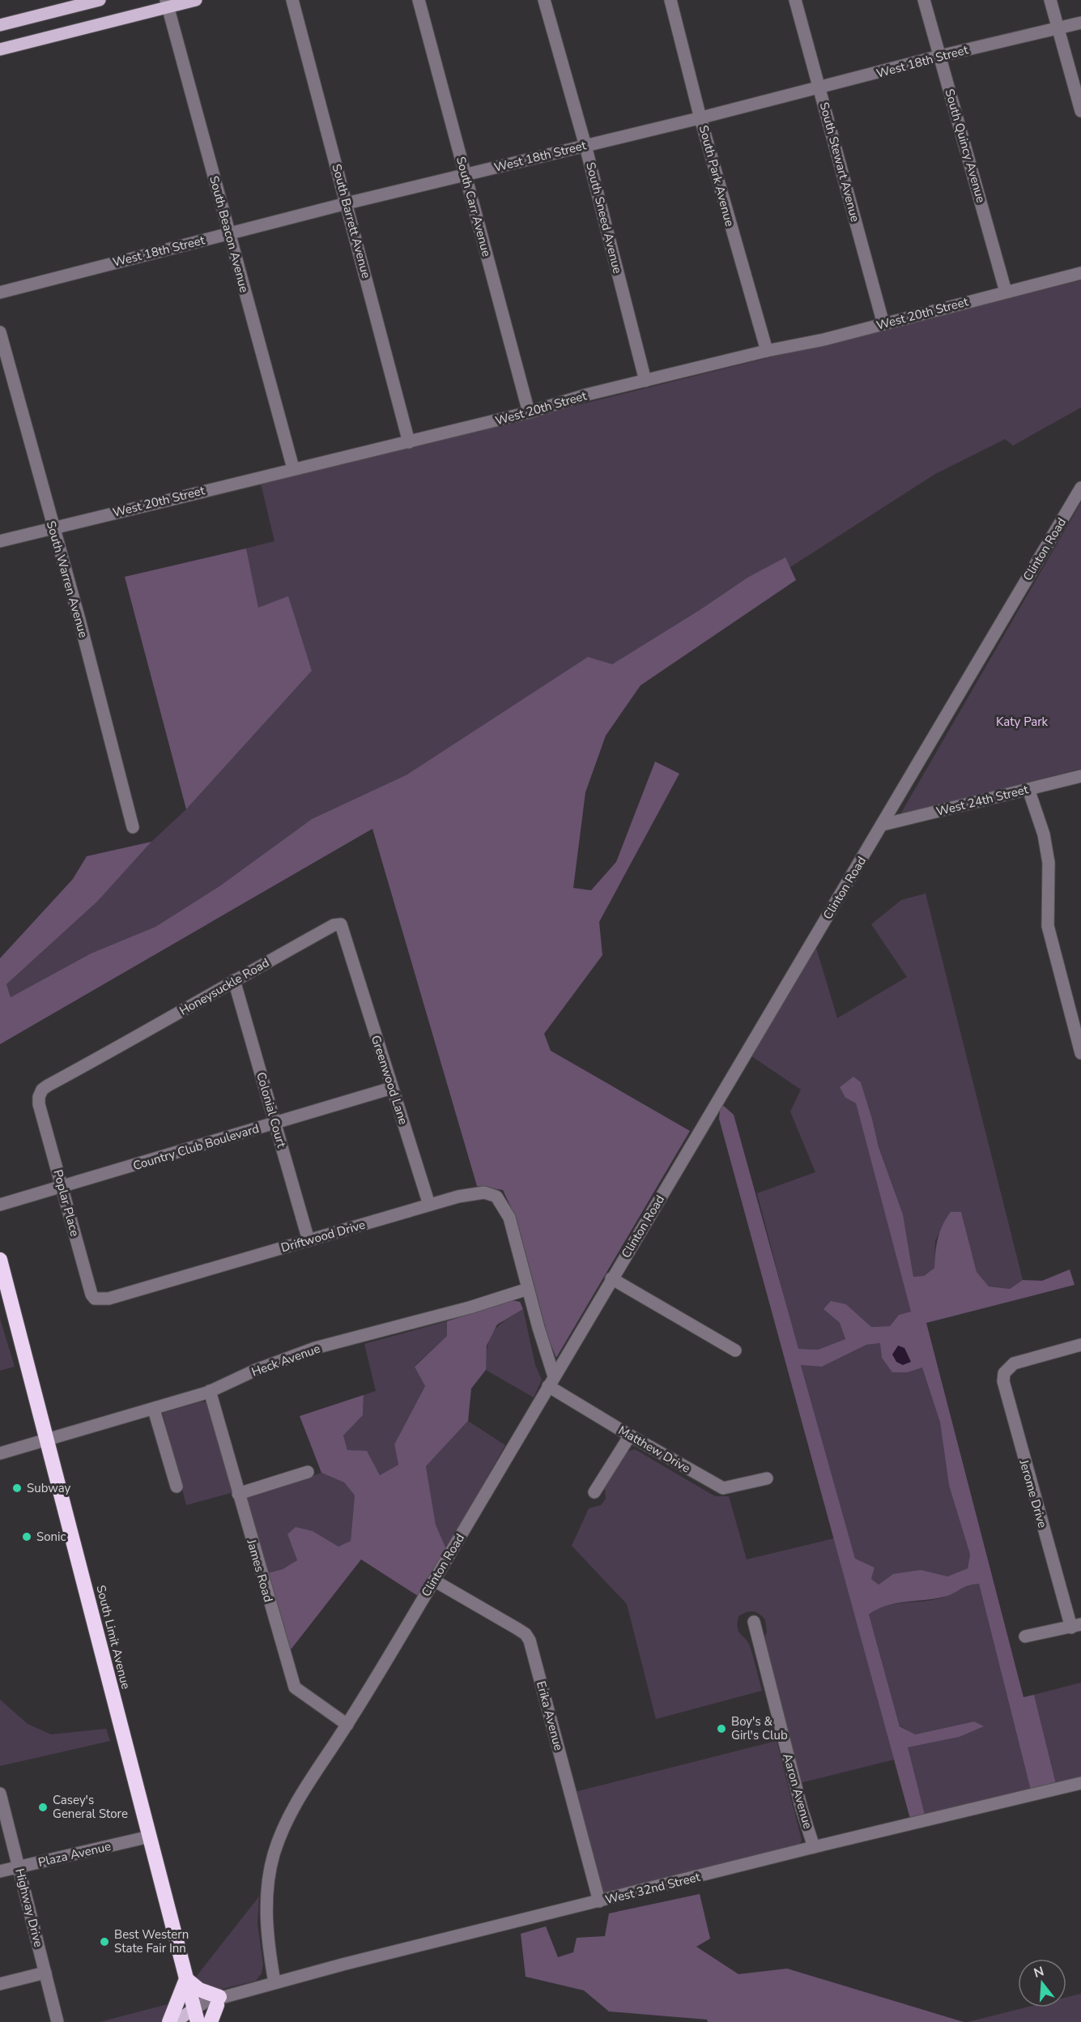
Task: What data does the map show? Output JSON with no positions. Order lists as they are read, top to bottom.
{
  "streets": {
    "highway": ["South Limit Avenue"],
    "street": [
      "West 18th Street",
      "South Quincy Avenue",
      "South Stewart Avenue",
      "South Park Avenue",
      "South Carr Avenue",
      "South Sneed Avenue",
      "South Barrett Avenue",
      "South Beacon Avenue",
      "West 20th Street",
      "Clinton Road",
      "South Warren Avenue",
      "West 24th Street",
      "Honeysuckle Road",
      "Greenwood Lane",
      "Colonial Court",
      "Country Club Boulevard",
      "Poplar Place",
      "Driftwood Drive",
      "Heck Avenue",
      "Matthew Drive",
      "Jerome Drive",
      "James Road",
      "Erika Avenue",
      "Aaron Avenue",
      "Plaza Avenue",
      "West 32nd Street",
      "Highway Drive"
    ]
  },
  "crossings": [
    ["West 18th Street", "South Quincy Avenue"],
    ["West 18th Street", "South Stewart Avenue"],
    ["West 18th Street", "South Park Avenue"],
    ["West 18th Street", "South Carr Avenue"],
    ["West 18th Street", "South Sneed Avenue"],
    ["West 18th Street", "South Barrett Avenue"],
    ["West 18th Street", "South Beacon Avenue"],
    ["South Quincy Avenue", "West 20th Street"],
    ["South Stewart Avenue", "West 20th Street"],
    ["South Park Avenue", "West 20th Street"],
    ["South Carr Avenue", "West 20th Street"],
    ["South Sneed Avenue", "West 20th Street"],
    ["South Barrett Avenue", "West 20th Street"],
    ["South Beacon Avenue", "West 20th Street"],
    ["West 20th Street", "South Warren Avenue"],
    ["Clinton Road", "West 24th Street"],
    ["Clinton Road", "Matthew Drive"],
    ["Clinton Road", "James Road"],
    ["Clinton Road", "Erika Avenue"],
    ["Clinton Road", "West 32nd Street"],
    ["Honeysuckle Road", "Greenwood Lane"],
    ["Honeysuckle Road", "Colonial Court"],
    ["Honeysuckle Road", "Poplar Place"],
    ["Greenwood Lane", "Country Club Boulevard"],
    ["Greenwood Lane", "Driftwood Drive"],
    ["Colonial Court", "Country Club Boulevard"],
    ["Colonial Court", "Driftwood Drive"],
    ["Country Club Boulevard", "Poplar Place"],
    ["Poplar Place", "Driftwood Drive"],
    ["Driftwood Drive", "Heck Avenue"],
    ["Heck Avenue", "James Road"],
    ["Heck Avenue", "South Limit Avenue"],
    ["South Limit Avenue", "Plaza Avenue"],
    ["South Limit Avenue", "West 32nd Street"],
    ["Erika Avenue", "West 32nd Street"],
    ["Aaron Avenue", "West 32nd Street"],
    ["Plaza Avenue", "Highway Drive"]
  ],
  "parks": ["Katy Park"],
  "places": [
    "Subway",
    "Sonic",
    "Boy's & Girl's Club",
    "Casey's General Store",
    "Best Western State Fair Inn"
  ],
  "north": "top"
}
